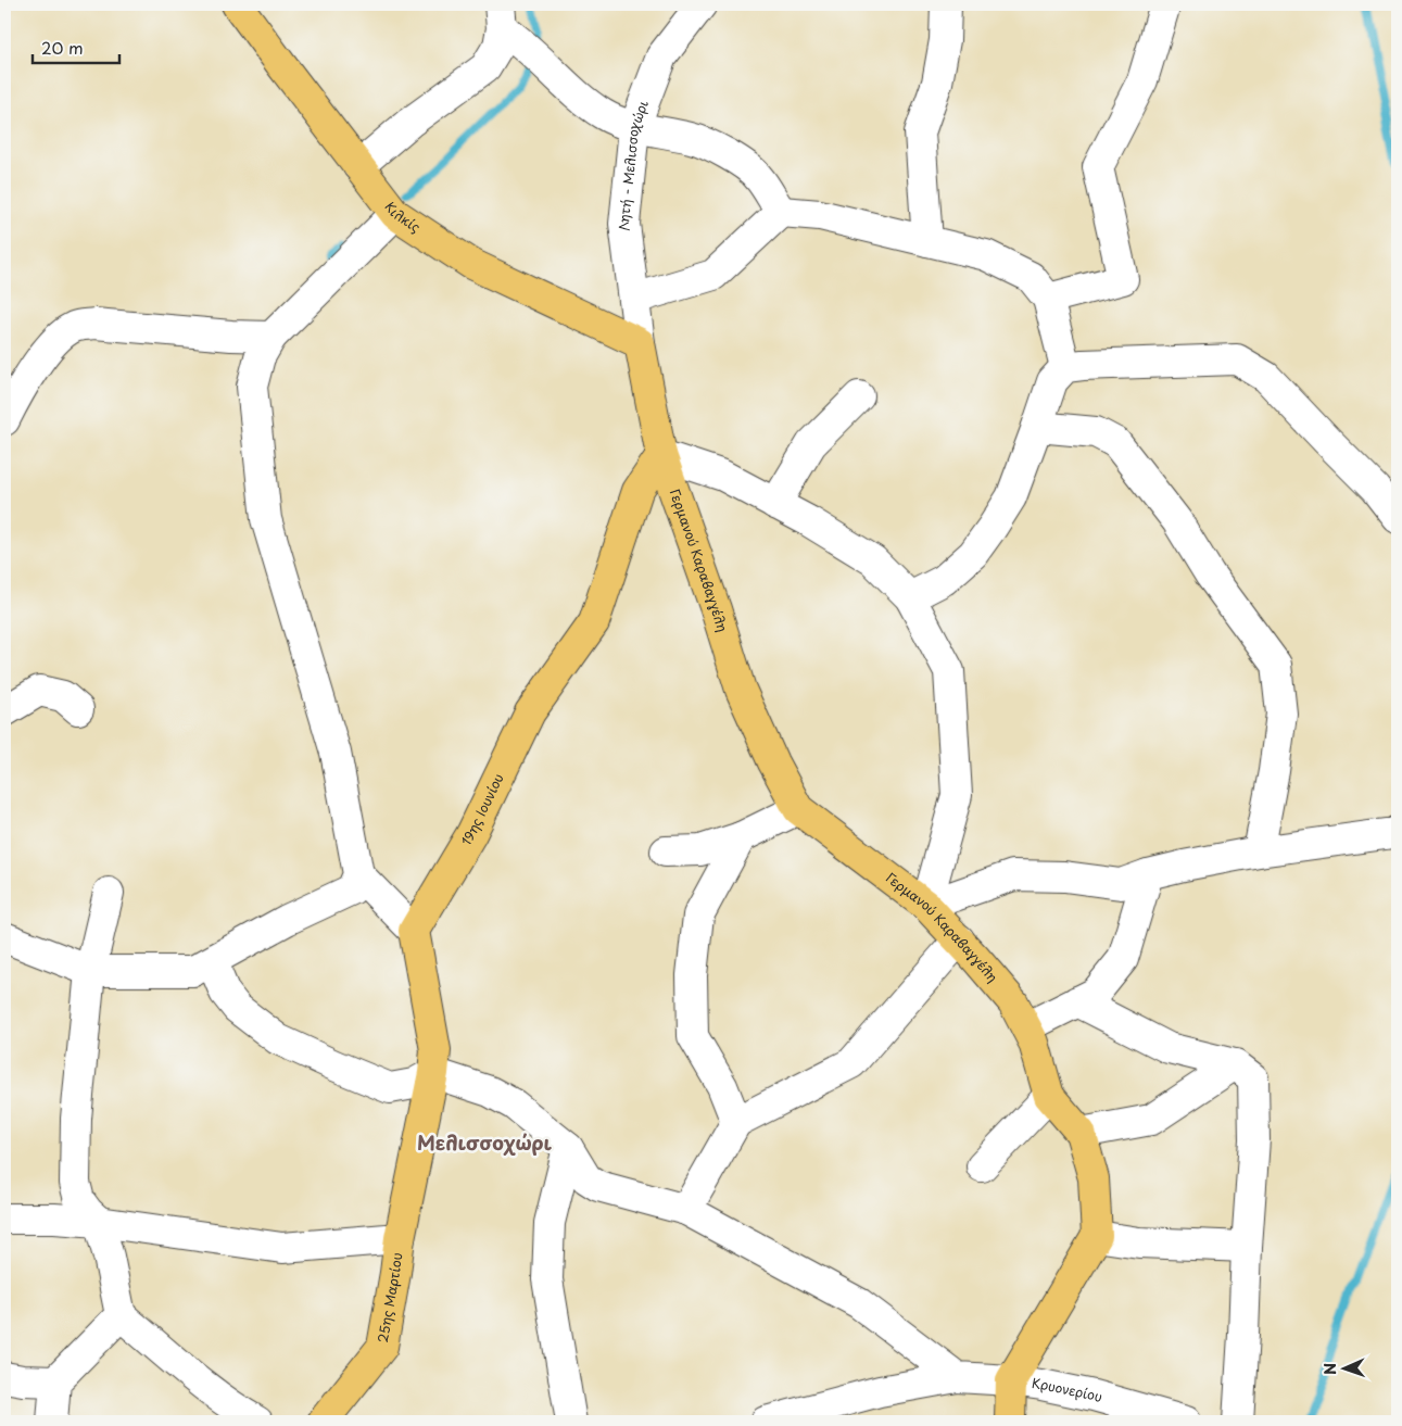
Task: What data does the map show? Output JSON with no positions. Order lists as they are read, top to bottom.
{
  "streets": {
    "main road": [
      "Κιλκίς",
      "Γερμανού Καραβαγγέλη",
      "19ης Ιουνίου",
      "25ης Μαρτίου"
    ],
    "street": ["Λητή - Μελισσοχώρι", "Κρυονερίου"]
  },
  "crossings": [
    ["Λητή - Μελισσοχώρι", "Κιλκίς"],
    ["Λητή - Μελισσοχώρι", "Γερμανού Καραβαγγέλη"],
    ["Κιλκίς", "Γερμανού Καραβαγγέλη"],
    ["Γερμανού Καραβαγγέλη", "19ης Ιουνίου"]
  ],
  "districts": ["Μελισσοχώρι"],
  "scale_bar": "20 m",
  "north": "left"
}
